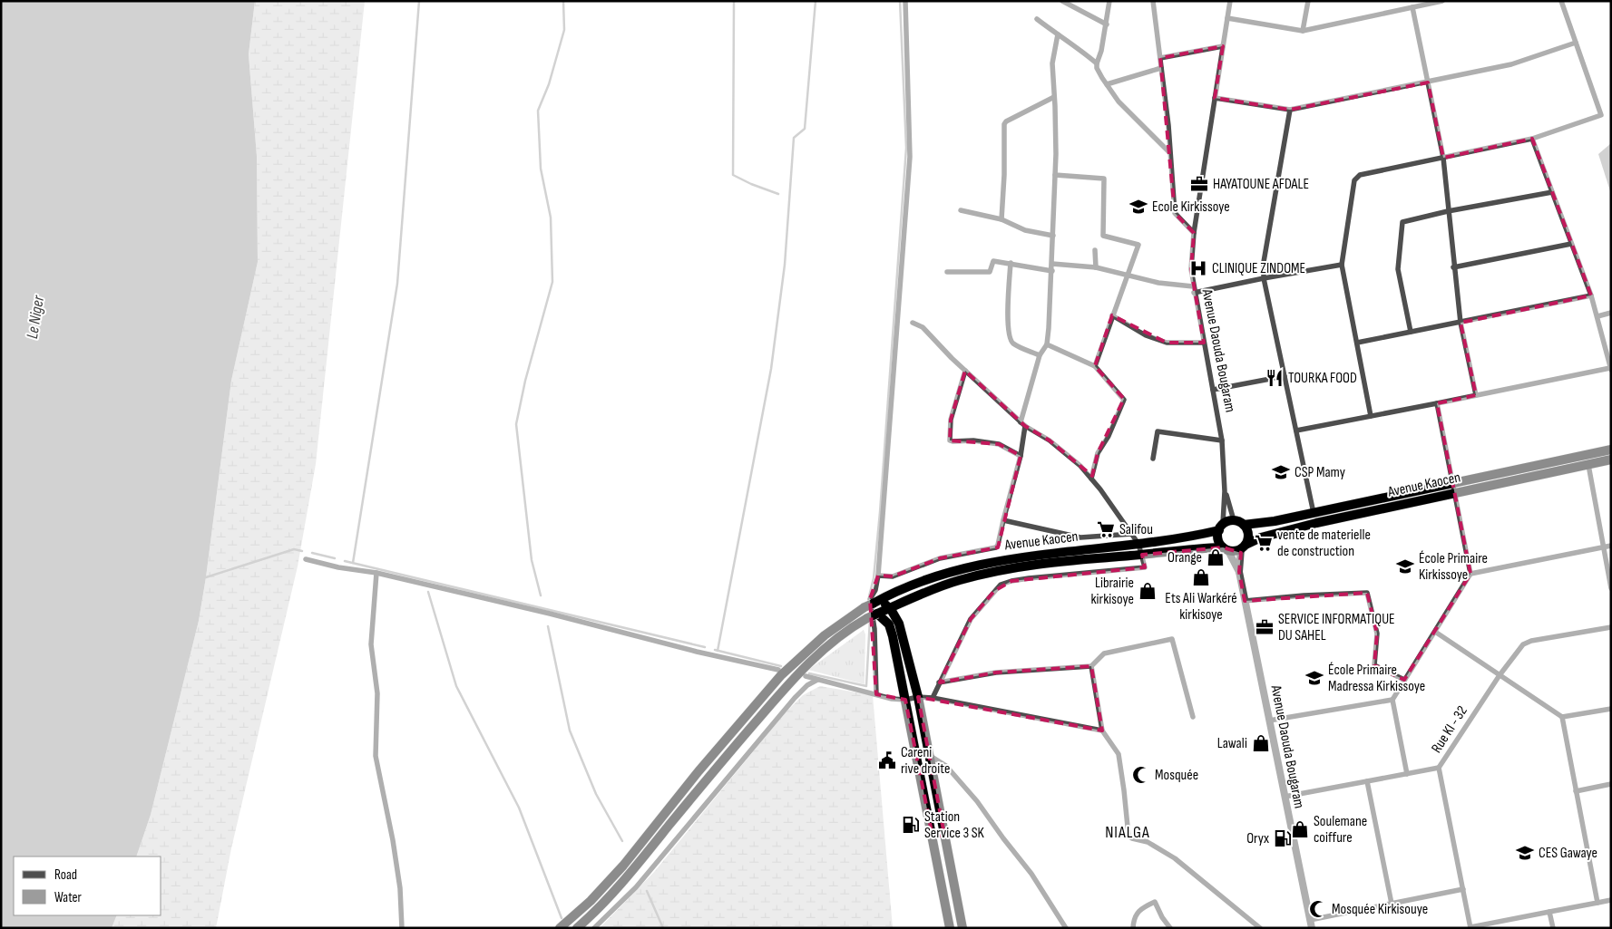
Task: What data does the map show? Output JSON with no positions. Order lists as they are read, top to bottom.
{
  "streets": {
    "highway": ["Avenue Kaocen"],
    "street": ["Avenue Daouda Bougaram", "Rue KI - 32"]
  },
  "crossings": [
    ["Avenue Daouda Bougaram", "Avenue Kaocen"]
  ],
  "districts": ["NIALGA"],
  "water": ["Le Niger"],
  "places": {
    "office": ["HAYATOUNE AFDALE", "SERVICE INFORMATIQUE DU SAHEL"],
    "school or university": [
      "Ecole Kirkissoye",
      "CSP Mamy",
      "École Primaire Kirkissoye",
      "École Primaire Madressa Kirkissoye",
      "CES Gawaye"
    ],
    "hospital": ["CLINIQUE ZINDOME"],
    "restaurant": ["TOURKA FOOD"],
    "supermarket": ["Salifou", "vente de materielle de construction"],
    "shop": [
      "Orange",
      "Ets Ali Warkéré kirkisoye",
      "Librairie kirkisoye",
      "Lawali",
      "Soulemane coiffure"
    ],
    "public building": ["Careni rive droite"],
    "mosque": ["Mosquée", "Mosquée Kirkisouye"],
    "fuel station": ["Station Service 3 SK", "Oryx"]
  },
  "legend": ["Road", "Water"]
}
